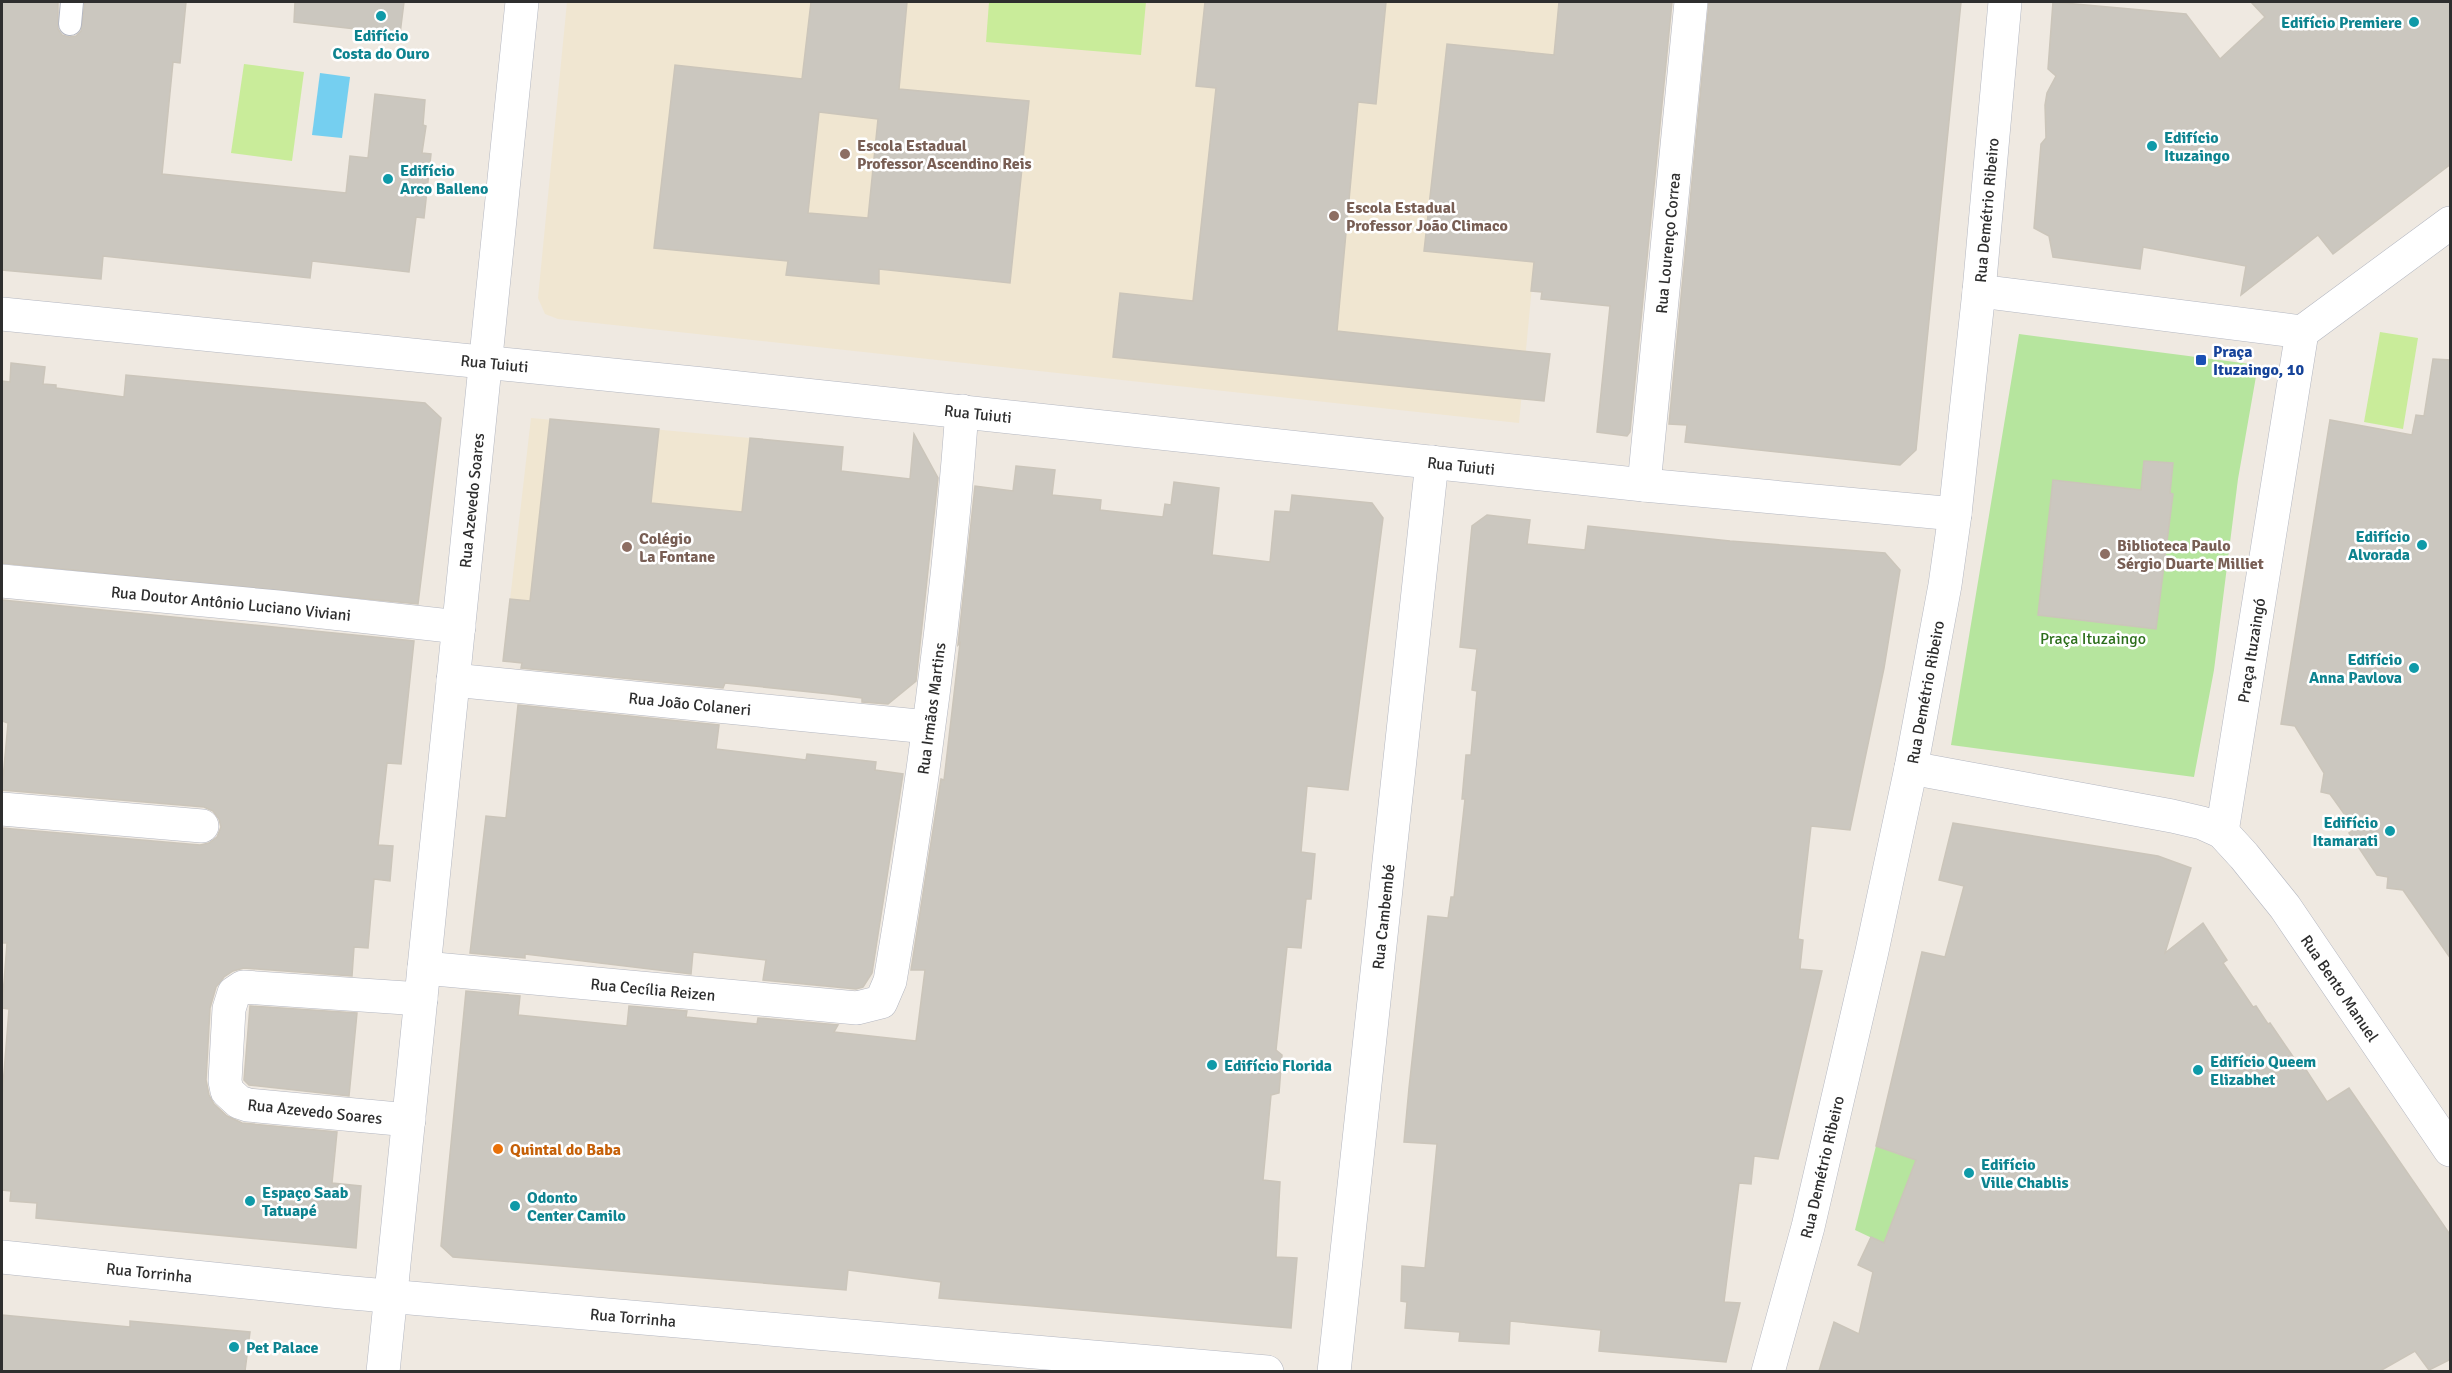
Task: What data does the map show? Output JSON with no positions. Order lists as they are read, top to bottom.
{
  "streets": {
    "street": [
      "Rua Demétrio Ribeiro",
      "Rua Lourenço Correa",
      "Rua Tuiuti",
      "Rua Azevedo Soares",
      "Rua Doutor Antônio Luciano Viviani",
      "Praça Ituzaingó",
      "Rua João Colaneri",
      "Rua Irmãos Martins",
      "Rua Cambembé",
      "Rua Bento Manuel",
      "Rua Cecília Reizen",
      "Rua Torrinha"
    ]
  },
  "crossings": [
    ["Rua Demétrio Ribeiro", "Rua Tuiuti"],
    ["Rua Lourenço Correa", "Rua Tuiuti"],
    ["Rua Tuiuti", "Rua Azevedo Soares"],
    ["Rua Tuiuti", "Rua Irmãos Martins"],
    ["Rua Tuiuti", "Rua Cambembé"],
    ["Rua Azevedo Soares", "Rua Doutor Antônio Luciano Viviani"],
    ["Rua Azevedo Soares", "Rua João Colaneri"],
    ["Rua Azevedo Soares", "Rua Cecília Reizen"],
    ["Rua Azevedo Soares", "Rua Torrinha"],
    ["Praça Ituzaingó", "Rua Bento Manuel"],
    ["Rua João Colaneri", "Rua Irmãos Martins"],
    ["Rua Irmãos Martins", "Rua Cecília Reizen"]
  ],
  "parks": ["Praça Ituzaingo"],
  "places": {
    "other": [
      "Edifício Costa do Ouro",
      "Edifício Premiere",
      "Edifício Ituzaingo",
      "Escola Estadual Professor Ascendino Reis",
      "Edifício Arco Balleno",
      "Escola Estadual Professor João Climaco",
      "Edifício Alvorada",
      "Colégio La Fontane",
      "Biblioteca Paulo Sérgio Duarte Milliet",
      "Edifício Anna Pavlova",
      "Edifício Itamarati",
      "Edifício Florida",
      "Edifício Queem Elizabhet",
      "Quintal do Baba",
      "Edifício Ville Chablis",
      "Espaço Saab Tatuapé",
      "Odonto Center Camilo",
      "Pet Palace"
    ],
    "transit": ["Praça Ituzaingo, 10"]
  }
}
